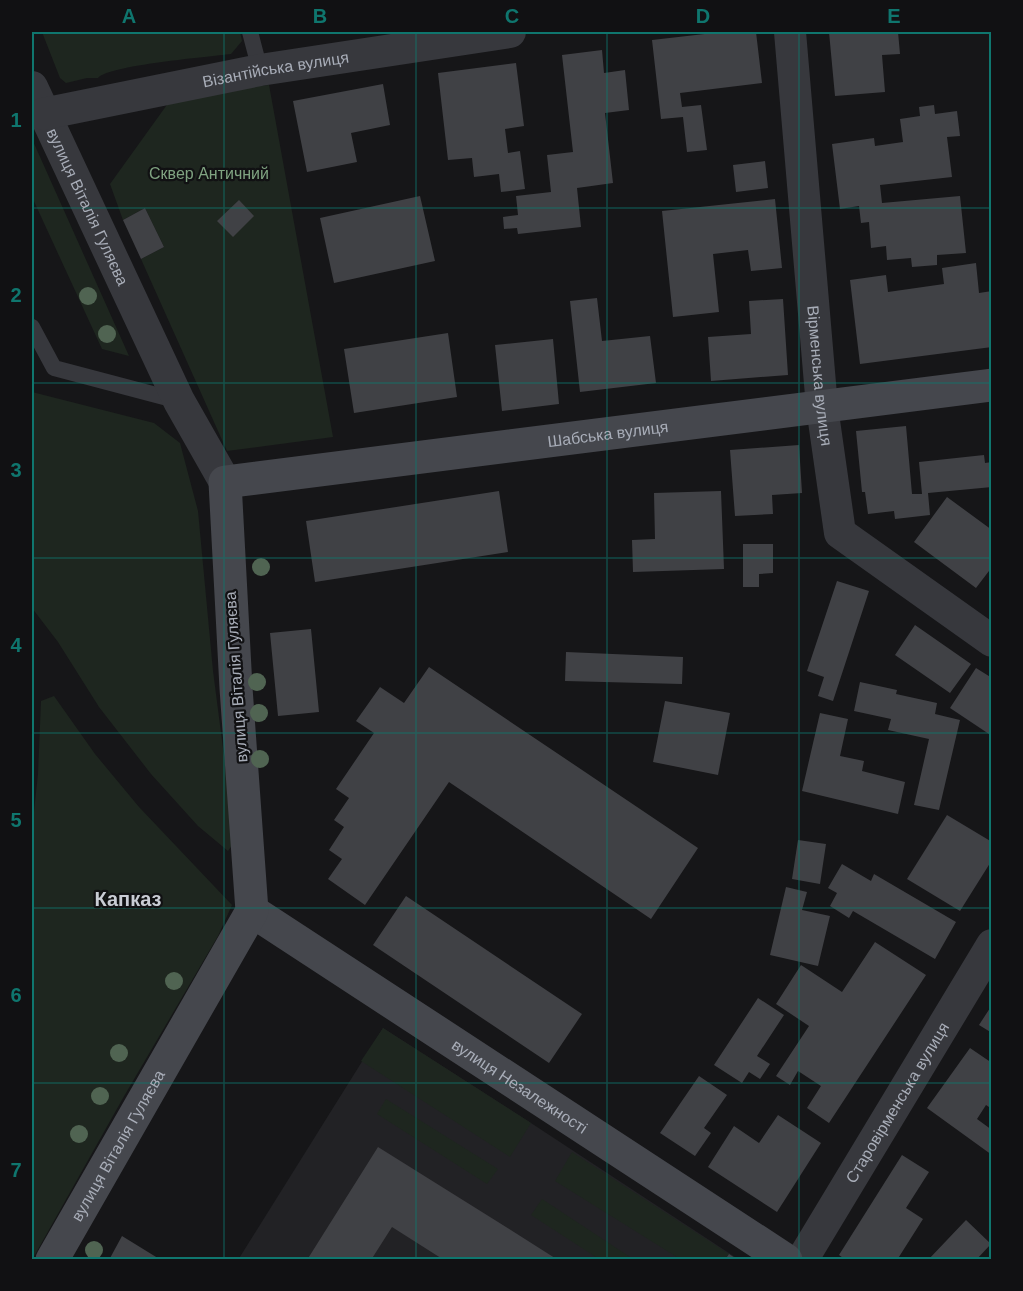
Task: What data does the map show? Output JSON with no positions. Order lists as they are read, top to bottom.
{
  "streets": {
    "main road": ["вулиця Віталія Гуляєва", "Шабська вулиця", "вулиця Незалежності"],
    "street": ["Візантійська вулиця", "Вірменська вулиця", "Старовірменська вулиця"]
  },
  "crossings": [
    ["Візантійська вулиця", "вулиця Віталія Гуляєва"],
    ["вулиця Віталія Гуляєва", "Шабська вулиця"],
    ["вулиця Віталія Гуляєва", "вулиця Незалежності"],
    ["Вірменська вулиця", "Шабська вулиця"]
  ],
  "districts": ["Капказ"],
  "parks": ["Сквер Античний"],
  "grid": {
    "columns": [
      "A",
      "B",
      "C",
      "D",
      "E"
    ],
    "rows": [
      "1",
      "2",
      "3",
      "4",
      "5",
      "6",
      "7"
    ]
  }
}
